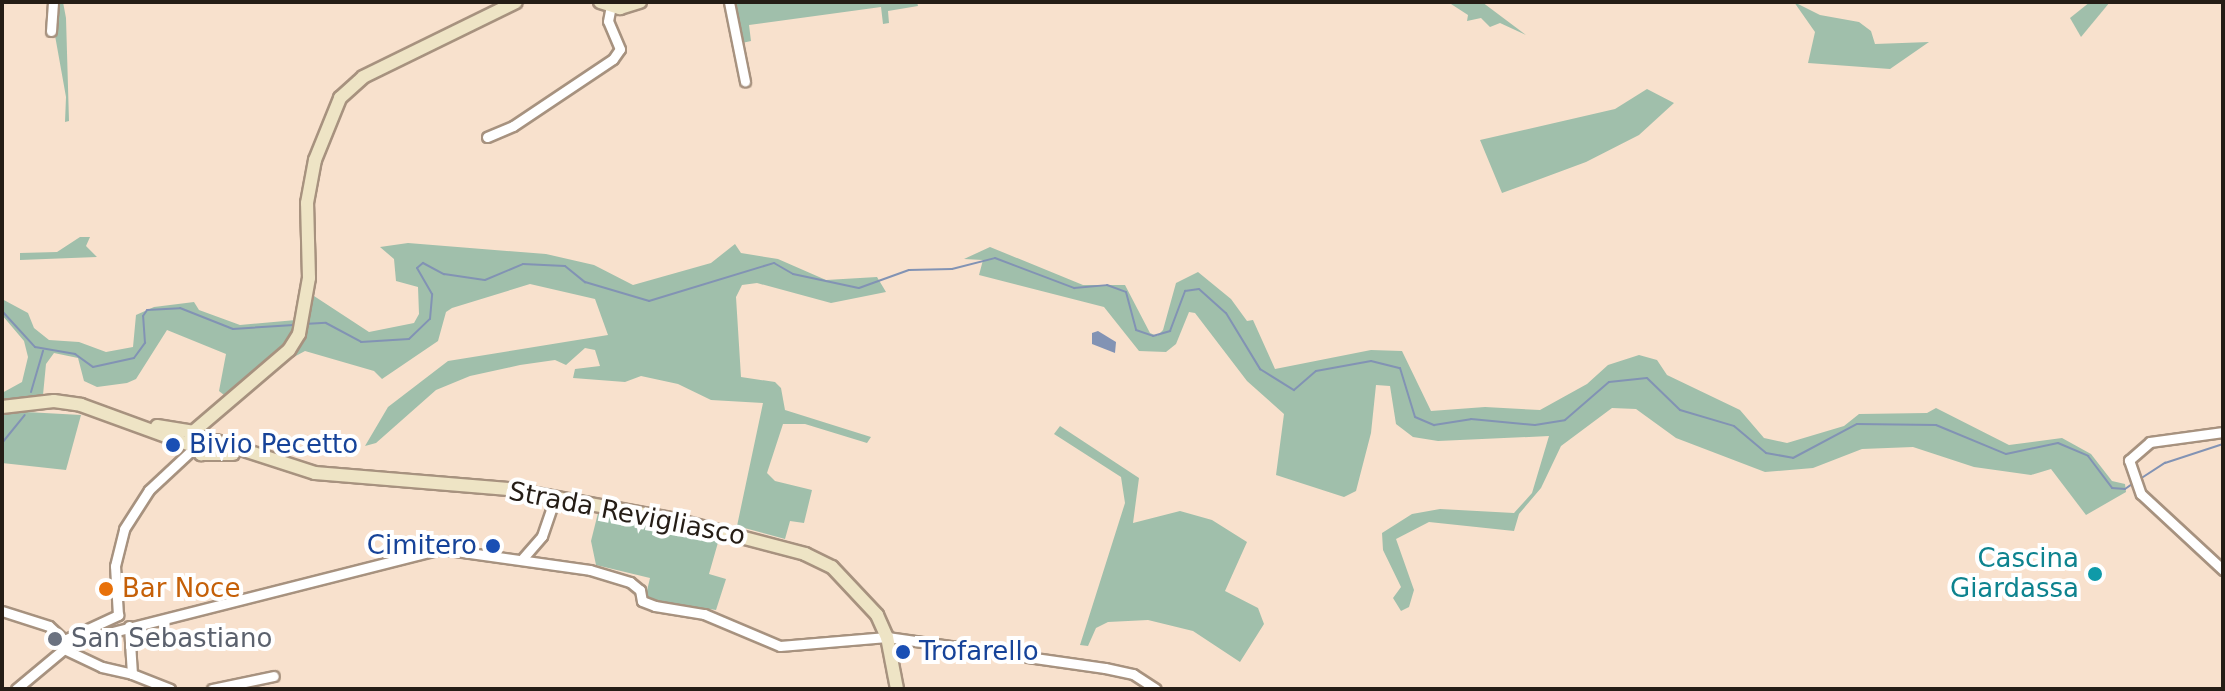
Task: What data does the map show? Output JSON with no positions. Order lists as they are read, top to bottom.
{
  "streets": {
    "street": ["Strada Revigliasco"]
  },
  "places": [
    "Bivio Pecetto",
    "Cimitero",
    "Cascina Giardassa",
    "Bar Noce",
    "San Sebastiano",
    "Trofarello"
  ]
}
